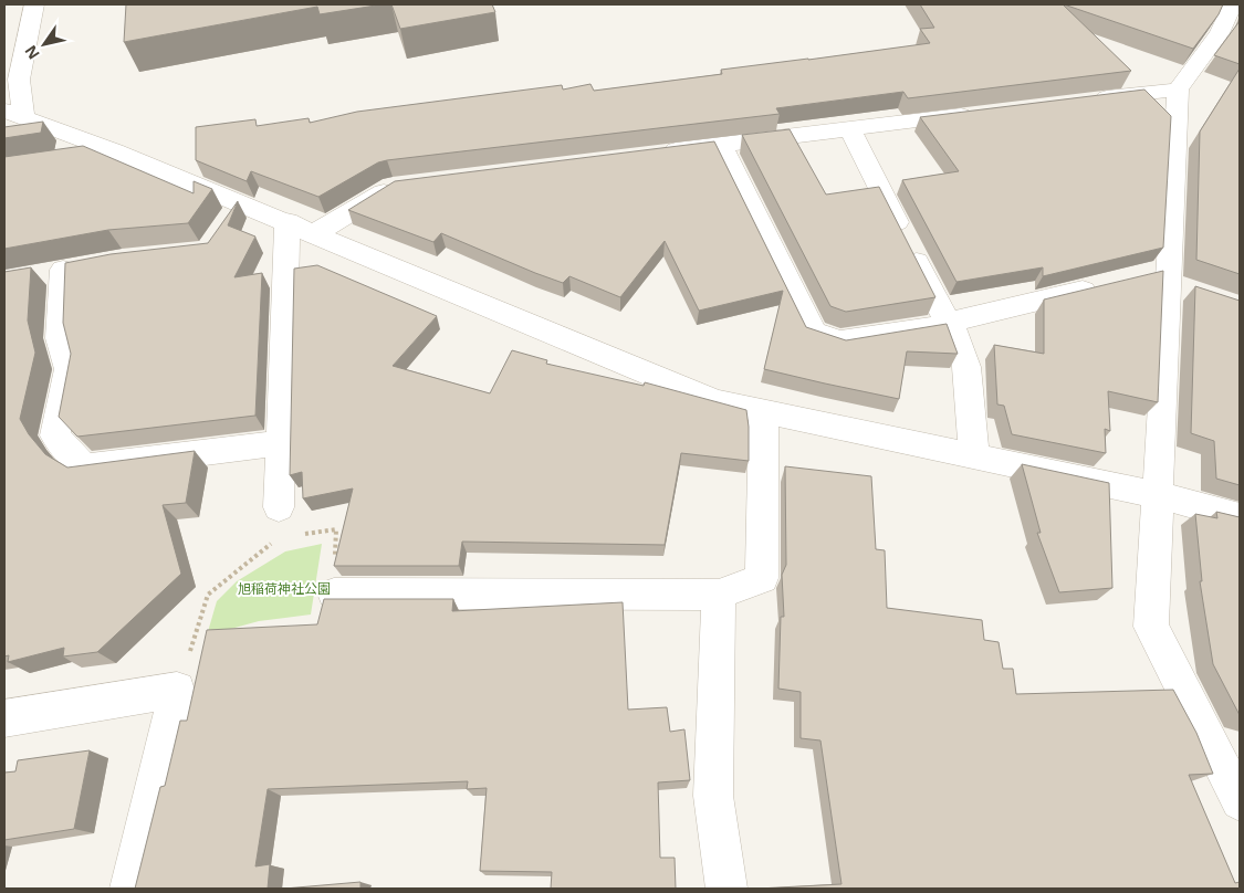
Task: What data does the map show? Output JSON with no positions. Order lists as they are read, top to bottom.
{
  "parks": ["旭稲荷神社公園"],
  "north": "bottom left"
}
